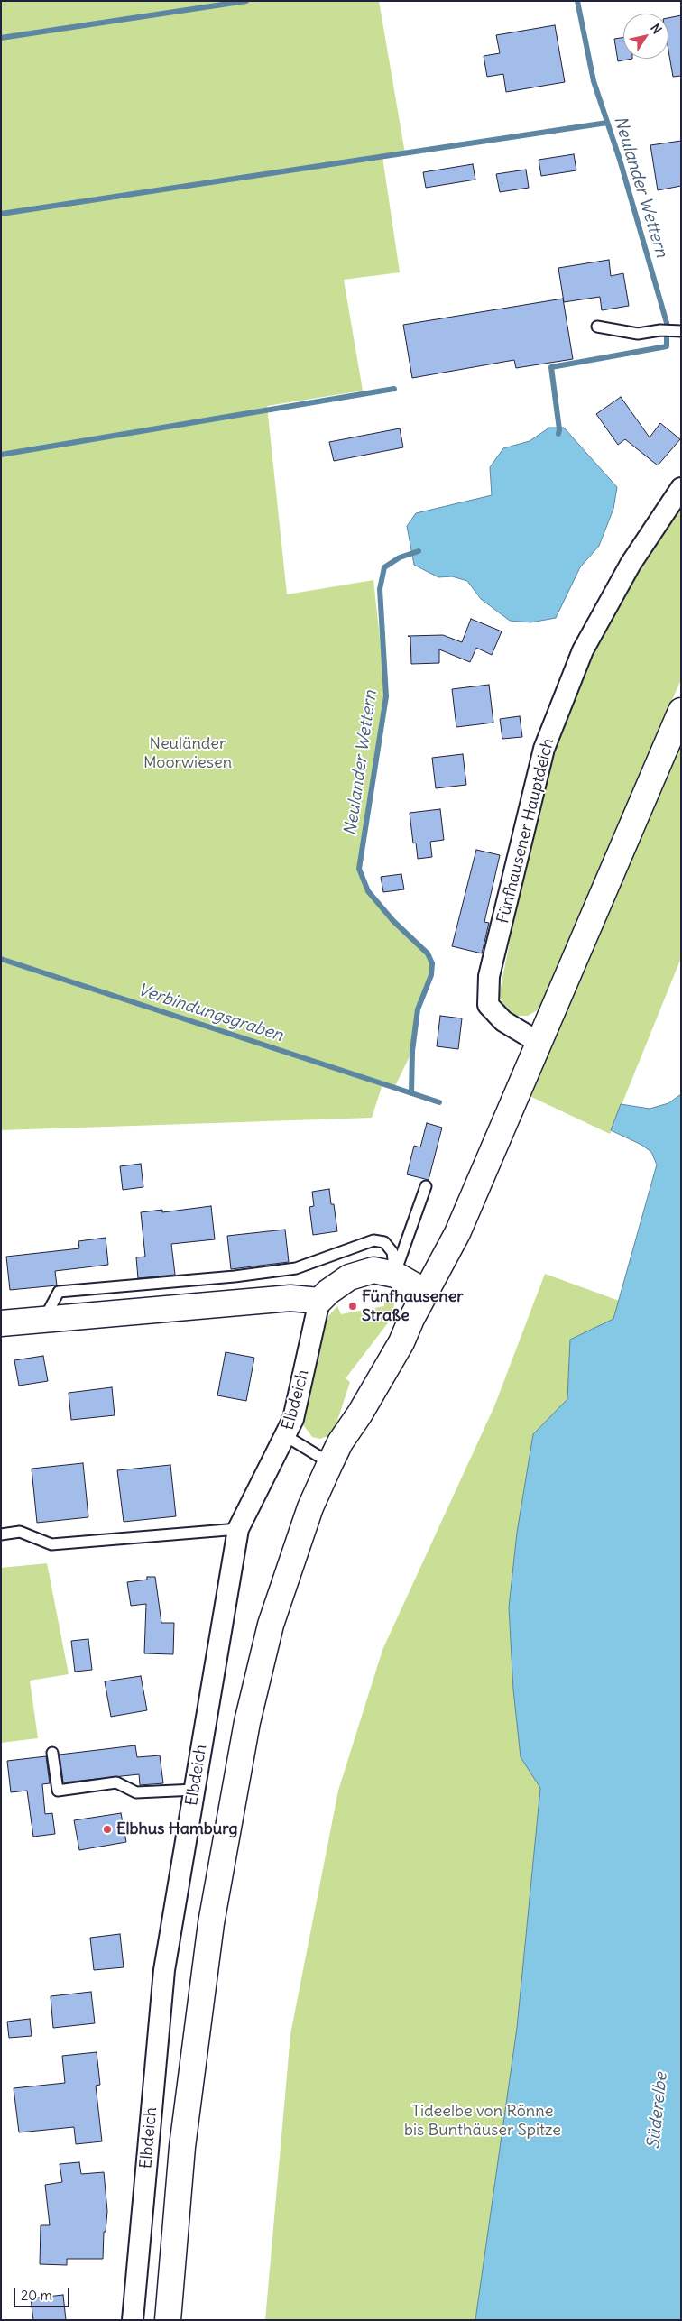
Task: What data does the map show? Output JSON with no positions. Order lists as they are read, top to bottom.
{
  "streets": {
    "street": ["Fünfhausener Hauptdeich", "Elbdeich"]
  },
  "water": ["Neulander Wettern", "Verbindungsgraben", "Süderelbe"],
  "parks": ["Neuländer Moorwiesen", "Tideelbe von Rönne bis Bunthäuser Spitze"],
  "places": ["Fünfhausener Straße", "Elbhus Hamburg"],
  "scale_bar": "20 m",
  "north": "top right"
}
